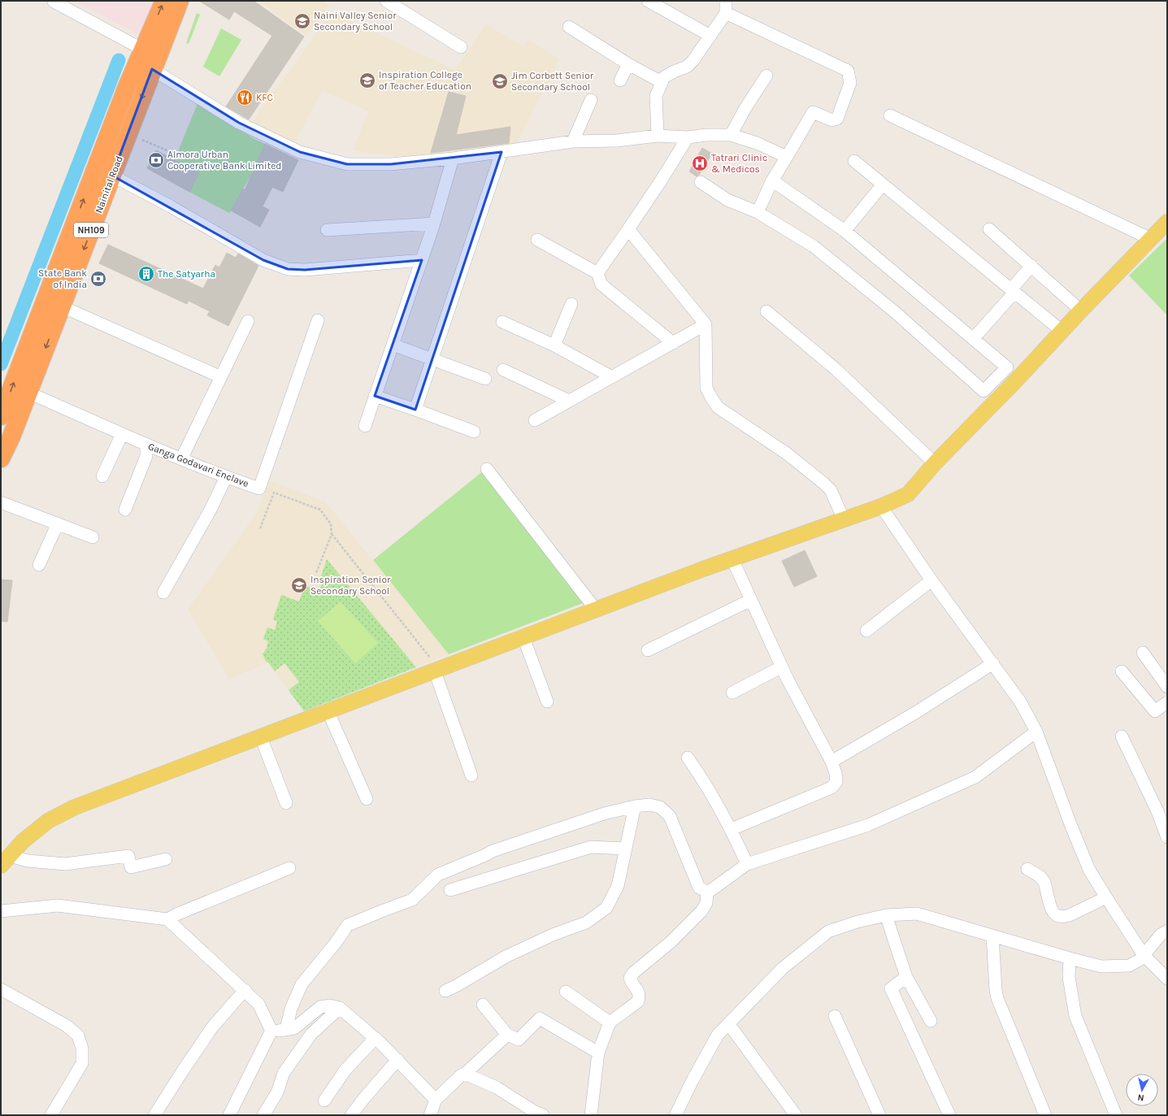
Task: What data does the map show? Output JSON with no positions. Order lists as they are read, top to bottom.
{
  "streets": {
    "highway": ["Nainital Road", "NH109"],
    "street": ["Ganga Godavari Enclave"]
  },
  "crossings": [
    ["Nainital Road", "Ganga Godavari Enclave"]
  ],
  "places": {
    "school or university": [
      "Naini Valley Senior Secondary School",
      "Inspiration College of Teacher Education",
      "Jim Corbett Senior Secondary School",
      "Inspiration Senior Secondary School"
    ],
    "restaurant": ["KFC"],
    "bank": ["Almora Urban Cooperative Bank Limited", "State Bank of India"],
    "hospital": ["Tatrari Clinic & Medicos"],
    "building": ["The Satyarha"]
  },
  "north": "bottom"
}
